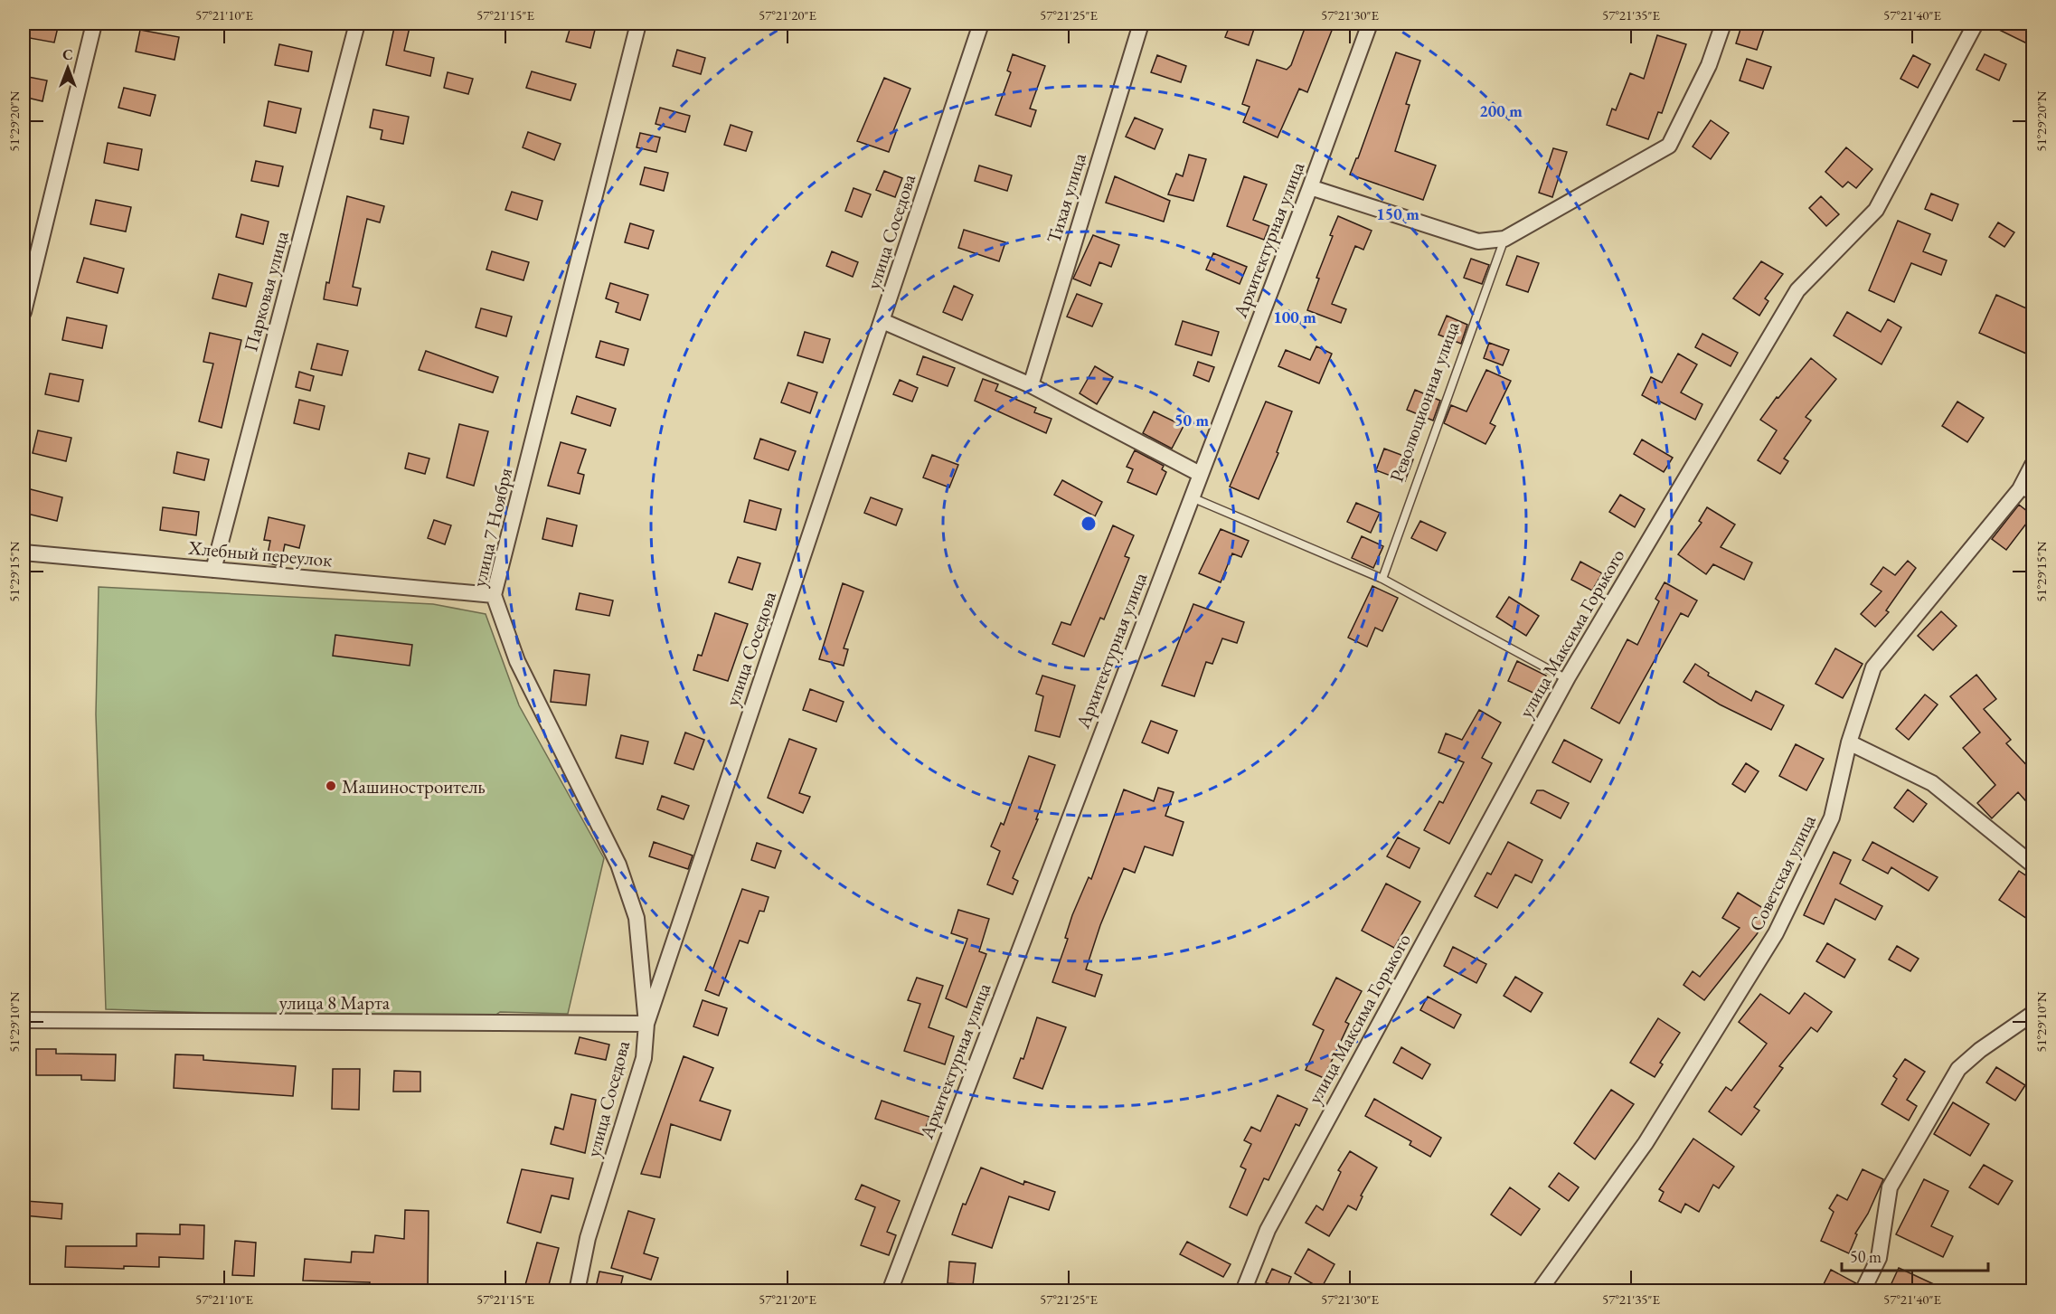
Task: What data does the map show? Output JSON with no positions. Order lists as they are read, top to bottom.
{
  "streets": {
    "street": [
      "Тихая улица",
      "улица Соседова",
      "Архитектурная улица",
      "Парковая улица",
      "улица 7 Ноября",
      "Хлебный переулок",
      "улица Максима Горького",
      "Советская улица",
      "улица 8 Марта"
    ],
    "lane": ["Революционная улица"]
  },
  "crossings": [
    ["улица Соседова", "улица 7 Ноября"],
    ["улица Соседова", "улица 8 Марта"],
    ["Парковая улица", "Хлебный переулок"],
    ["улица 7 Ноября", "Хлебный переулок"],
    ["улица 7 Ноября", "улица 8 Марта"]
  ],
  "places": ["Машиностроитель"],
  "scale_bar": "50 m",
  "north": "top",
  "coordinates": [
    "57°21'10\"E",
    "57°21'15\"E",
    "57°21'20\"E",
    "57°21'25\"E",
    "57°21'30\"E",
    "57°21'35\"E",
    "57°21'40\"E",
    "51°29'20\"N",
    "51°29'15\"N",
    "51°29'10\"N"
  ],
  "rings": [
    "200 m",
    "150 m",
    "100 m",
    "50 m"
  ]
}
